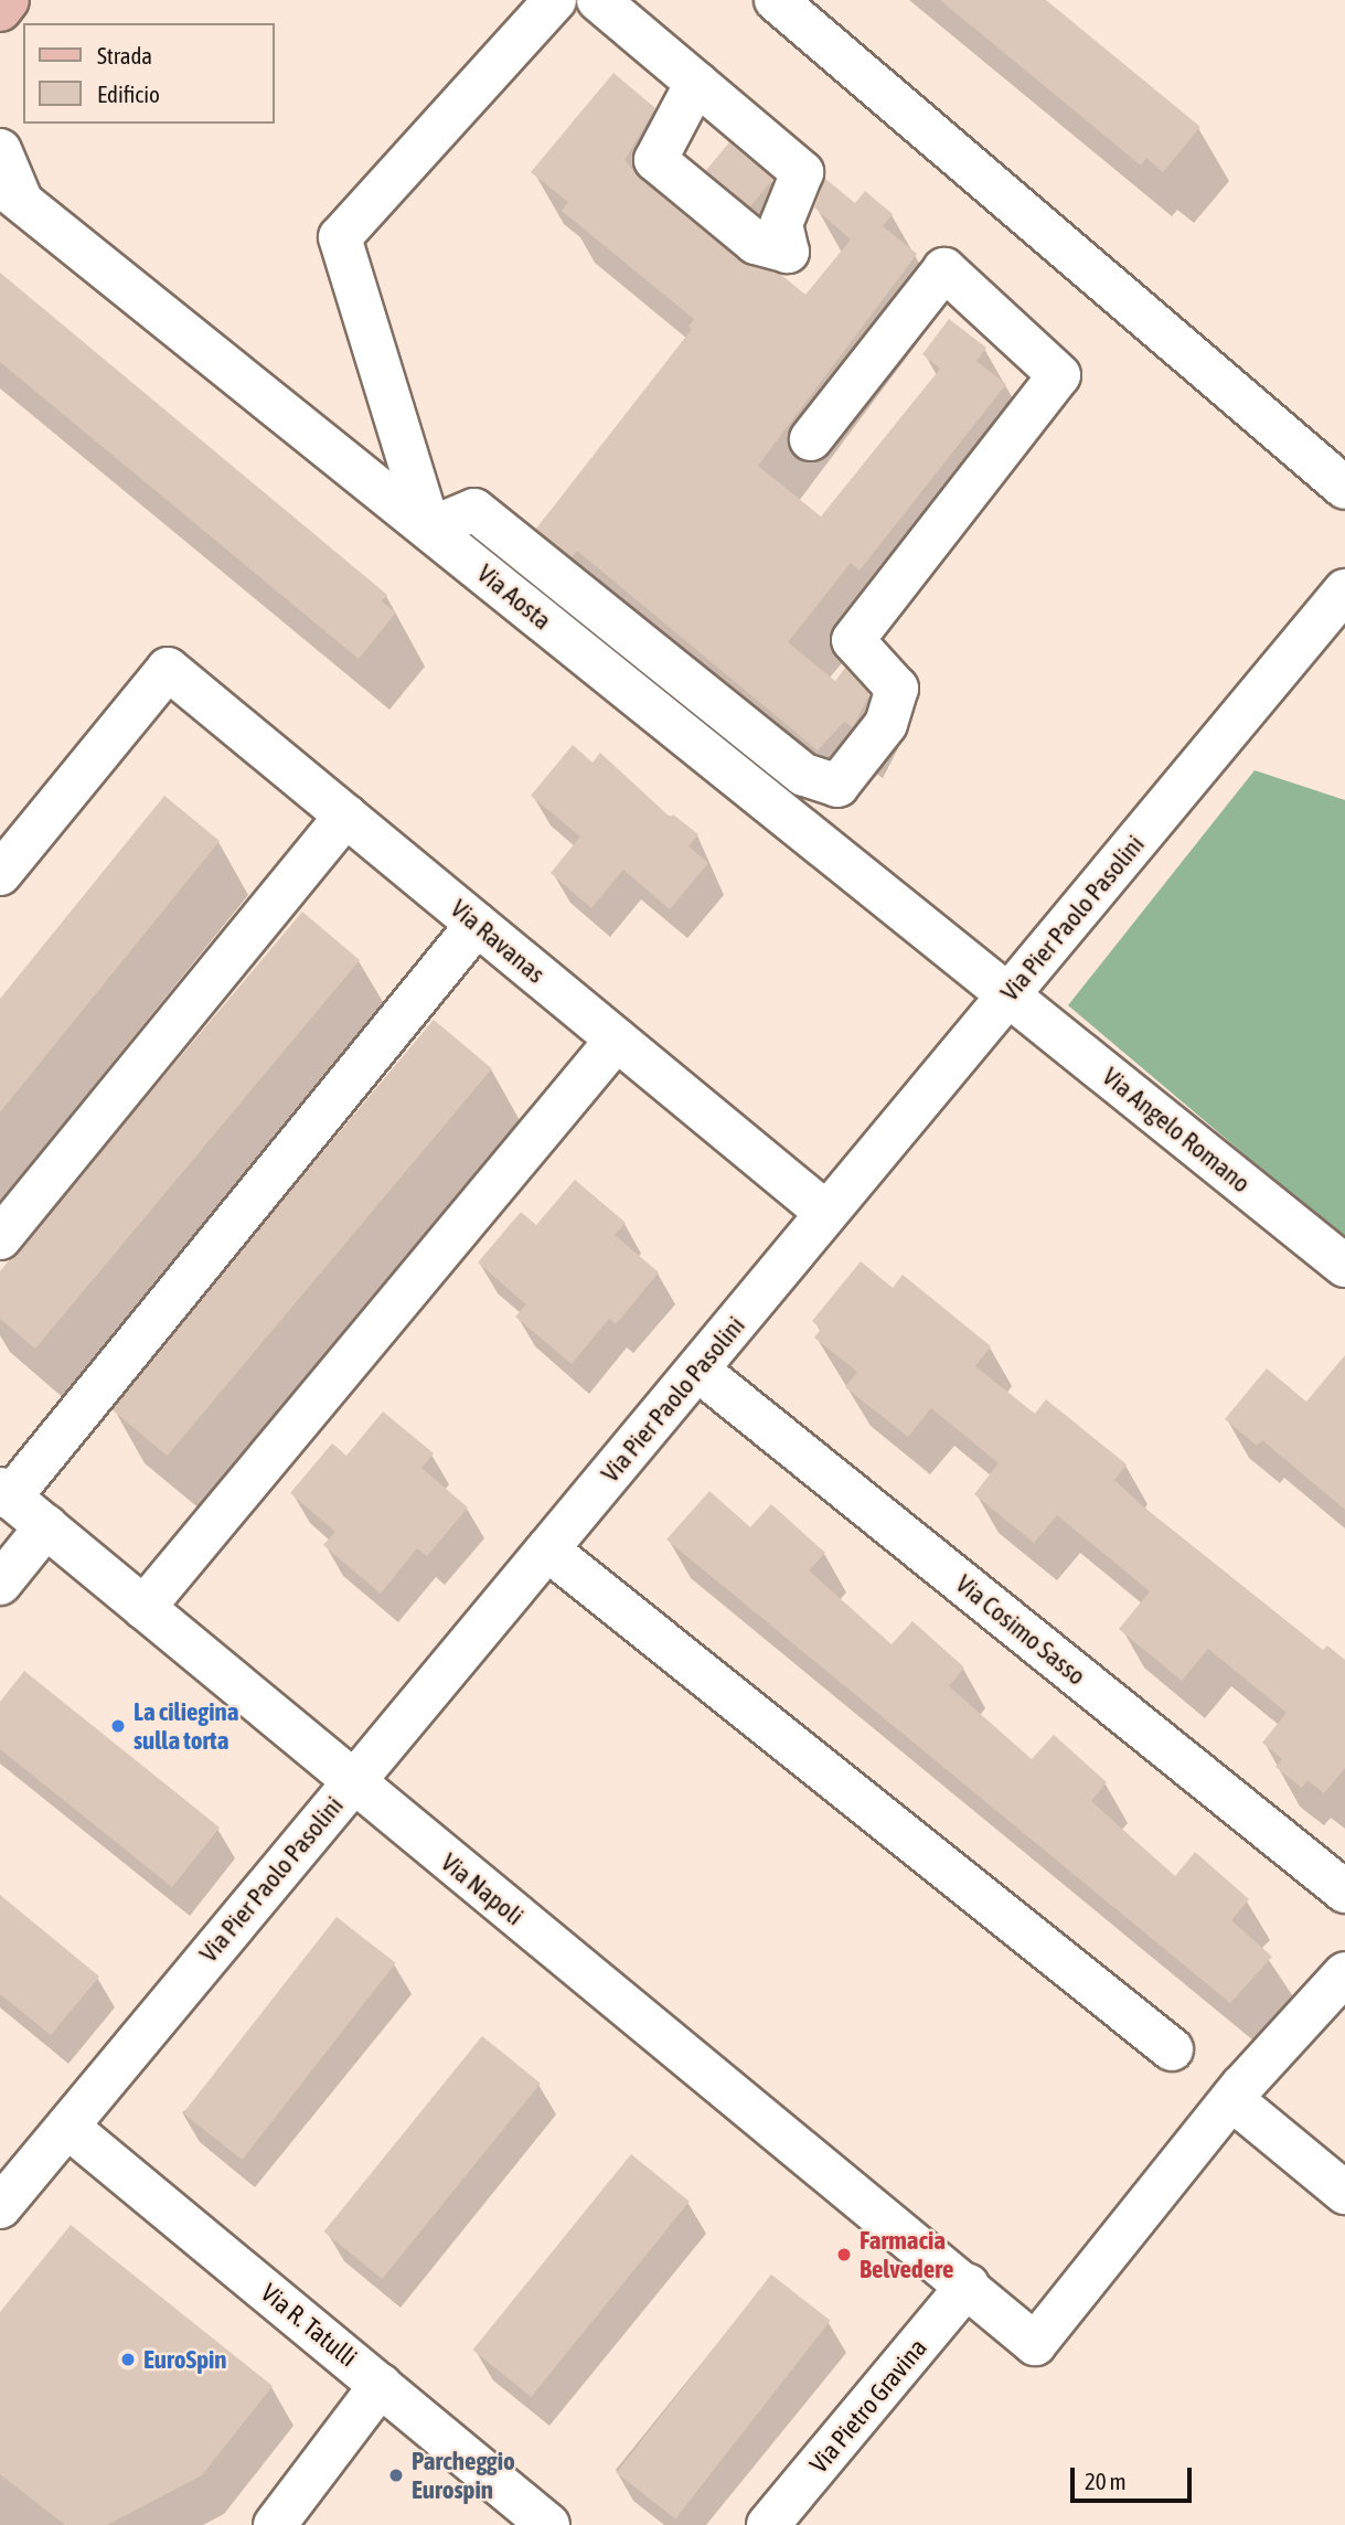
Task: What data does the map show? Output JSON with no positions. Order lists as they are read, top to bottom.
{
  "streets": {
    "street": [
      "Via Aosta",
      "Via Pier Paolo Pasolini",
      "Via Ravanas",
      "Via Angelo Romano",
      "Via Cosimo Sasso",
      "Via Napoli",
      "Via R. Tatulli",
      "Via Pietro Gravina"
    ]
  },
  "crossings": [
    ["Via Aosta", "Via Pier Paolo Pasolini"],
    ["Via Aosta", "Via Angelo Romano"],
    ["Via Pier Paolo Pasolini", "Via Ravanas"],
    ["Via Pier Paolo Pasolini", "Via Angelo Romano"],
    ["Via Pier Paolo Pasolini", "Via Cosimo Sasso"],
    ["Via Pier Paolo Pasolini", "Via Napoli"],
    ["Via Pier Paolo Pasolini", "Via R. Tatulli"],
    ["Via Napoli", "Via Pietro Gravina"]
  ],
  "places": [
    "La ciliegina sulla torta",
    "Farmacia Belvedere",
    "EuroSpin",
    "Parcheggio Eurospin"
  ],
  "legend": ["Strada", "Edificio"],
  "scale_bar": "20 m"
}
